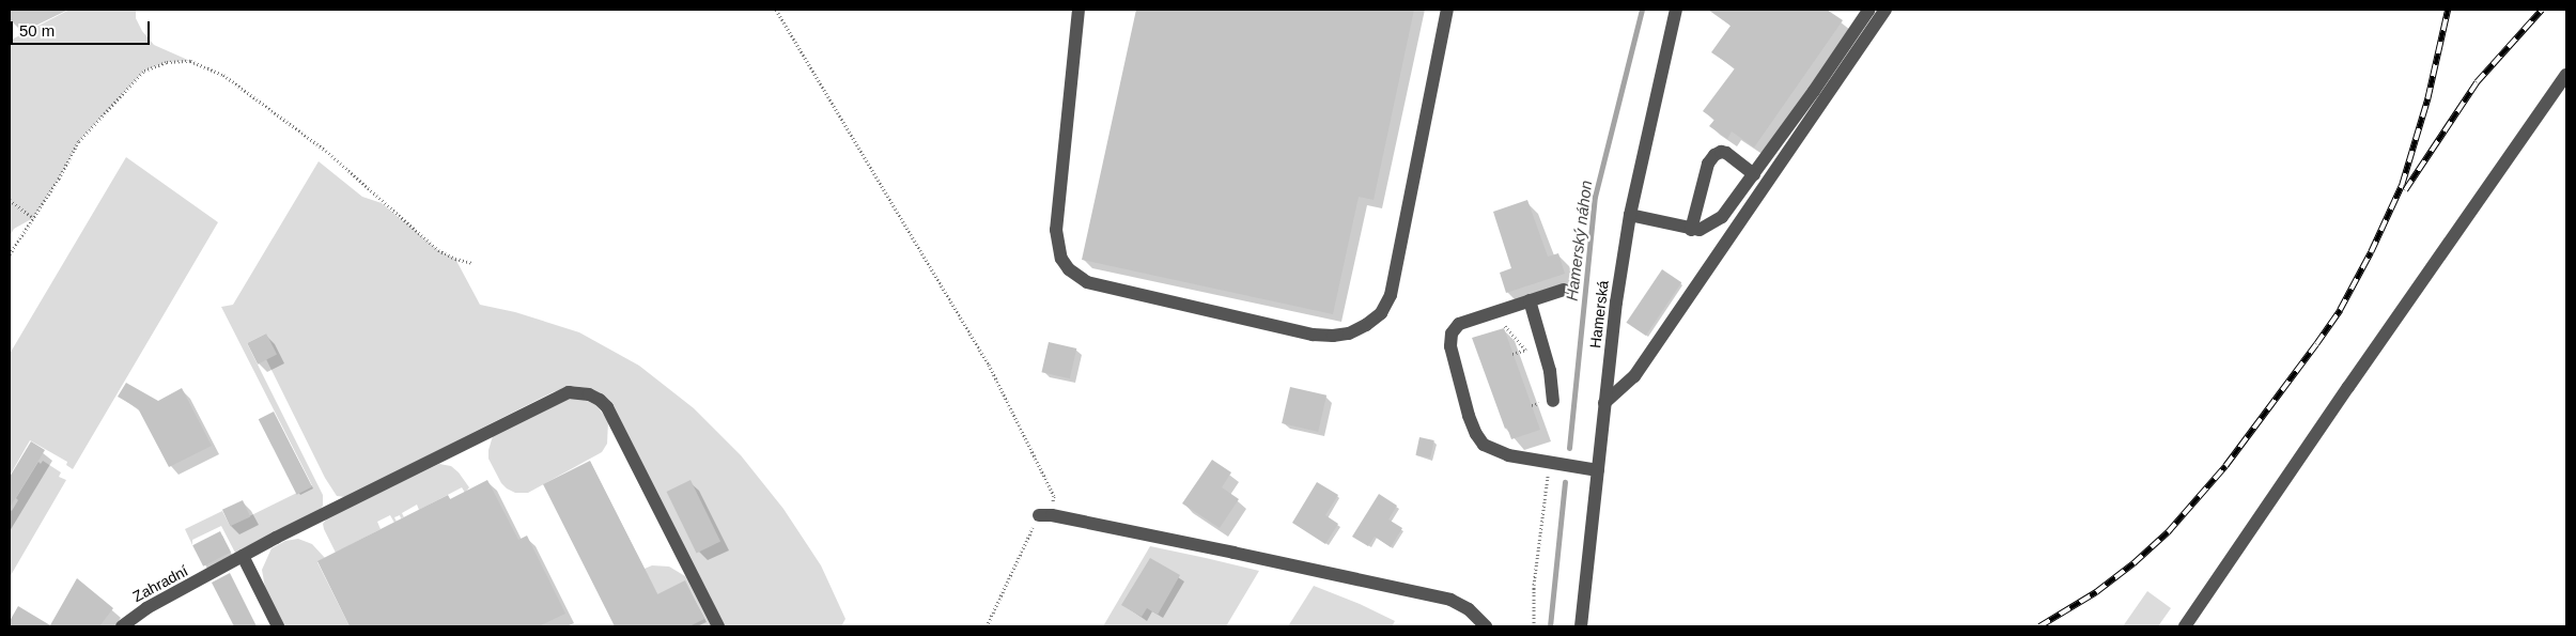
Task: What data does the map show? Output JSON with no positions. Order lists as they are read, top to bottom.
{
  "streets": {
    "street": ["Hamerská", "Zahradní"]
  },
  "water": ["Hamerský náhon"],
  "scale_bar": "50 m"
}
